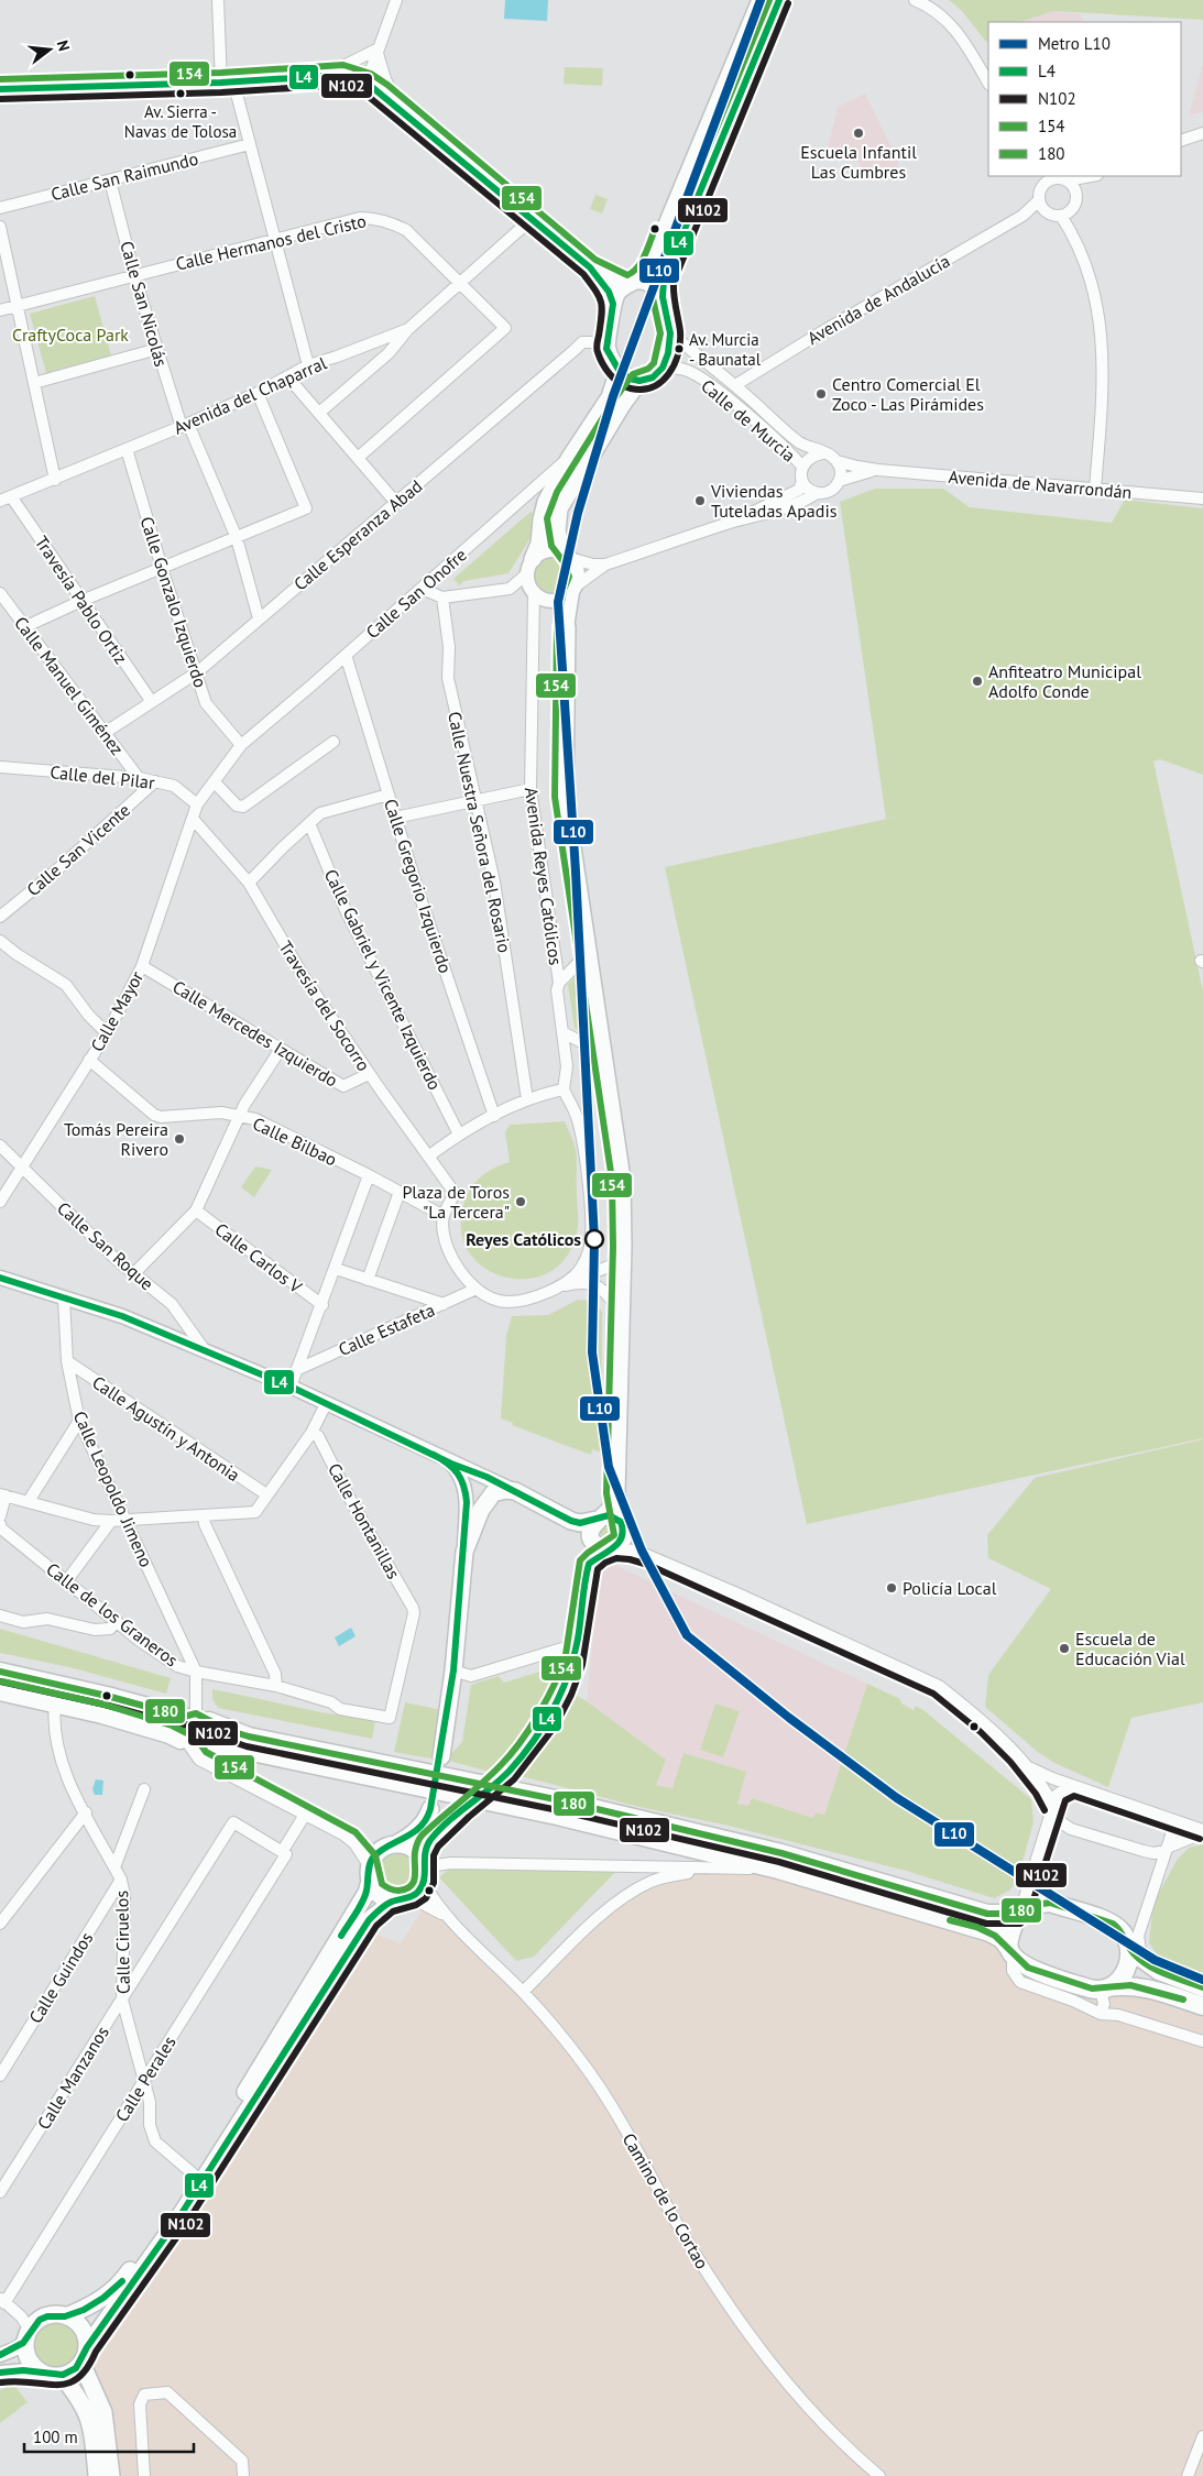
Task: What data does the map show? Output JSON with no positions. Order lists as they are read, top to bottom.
{
  "streets": {
    "main road": ["Calle San Onofre", "Avenida Reyes Católicos"],
    "street": [
      "Calle San Raimundo",
      "Calle Hermanos del Cristo",
      "Avenida de Andalucía",
      "Calle San Nicolás",
      "Avenida del Chaparral",
      "Calle de Murcia",
      "Avenida de Navarrondán",
      "Calle Esperanza Abad",
      "Travesía Pablo Ortiz",
      "Calle Gonzalo Izquierdo",
      "Calle Manuel Giménez",
      "Calle del Pilar",
      "Calle Nuestra Señora del Rosario",
      "Calle San Vicente",
      "Calle Gregorio Izquierdo",
      "Calle Gabriel y Vicente Izquierdo",
      "Travesía del Socorro",
      "Calle Mayor",
      "Calle Mercedes Izquierdo",
      "Calle Bilbao",
      "Calle San Roque",
      "Calle Carlos V",
      "Calle Estafeta",
      "Calle Agustín y Antonia",
      "Calle Leopoldo Jimeno",
      "Calle Hontanillas",
      "Calle de los Graneros",
      "Calle Ciruelos",
      "Calle Guindos",
      "Calle Manzanos",
      "Calle Perales",
      "Camino de lo Cortao"
    ]
  },
  "crossings": [
    ["Calle San Raimundo", "Calle San Nicolás"],
    ["Calle Hermanos del Cristo", "Calle San Nicolás"],
    ["Calle Hermanos del Cristo", "Avenida del Chaparral"],
    ["Avenida de Andalucía", "Calle de Murcia"],
    ["Calle San Nicolás", "Avenida del Chaparral"],
    ["Calle San Nicolás", "Calle Esperanza Abad"],
    ["Avenida del Chaparral", "Travesía Pablo Ortiz"],
    ["Avenida del Chaparral", "Calle Gonzalo Izquierdo"],
    ["Calle de Murcia", "Avenida de Navarrondán"],
    ["Calle de Murcia", "Calle Esperanza Abad"],
    ["Calle de Murcia", "Calle San Onofre"],
    ["Calle Esperanza Abad", "Calle San Onofre"],
    ["Calle Esperanza Abad", "Travesía Pablo Ortiz"],
    ["Calle Esperanza Abad", "Calle Gonzalo Izquierdo"],
    ["Calle Esperanza Abad", "Calle Manuel Giménez"],
    ["Calle San Onofre", "Calle Gonzalo Izquierdo"],
    ["Calle San Onofre", "Calle del Pilar"],
    ["Calle San Onofre", "Calle Gregorio Izquierdo"],
    ["Calle San Onofre", "Calle Mayor"],
    ["Calle Manuel Giménez", "Calle del Pilar"],
    ["Calle del Pilar", "Calle San Vicente"],
    ["Calle del Pilar", "Calle Mayor"],
    ["Travesía del Socorro", "Calle Mayor"],
    ["Travesía del Socorro", "Calle Mercedes Izquierdo"],
    ["Travesía del Socorro", "Calle Bilbao"],
    ["Calle Mayor", "Calle Mercedes Izquierdo"],
    ["Calle Mayor", "Calle Bilbao"],
    ["Calle Mayor", "Calle San Roque"],
    ["Calle Agustín y Antonia", "Calle Leopoldo Jimeno"],
    ["Calle Leopoldo Jimeno", "Calle de los Graneros"],
    ["Calle Ciruelos", "Calle Guindos"],
    ["Calle Ciruelos", "Calle Manzanos"],
    ["Calle Ciruelos", "Calle Perales"],
    ["Calle Manzanos", "Calle Perales"]
  ],
  "parks": ["CraftyCoca Park"],
  "places": [
    "Av. Sierra - Navas de Tolosa",
    "Escuela Infantil Las Cumbres",
    "Av. Murcia - Baunatal",
    "Centro Comercial El Zoco - Las Pirámides",
    "Viviendas Tuteladas Apadis",
    "Anfiteatro Municipal Adolfo Conde",
    "Tomás Pereira Rivero",
    "Plaza de Toros \"La Tercera\"",
    "Reyes Católicos",
    "Policía Local",
    "Escuela de Educación Vial"
  ],
  "lines": [
    "metro line L10",
    "transit line L4",
    "transit line 154",
    "transit line N102",
    "transit line 180"
  ],
  "legend": [
    "Metro L10",
    "L4",
    "N102",
    "154",
    "180"
  ],
  "scale_bar": "100 m",
  "north": "right"
}
